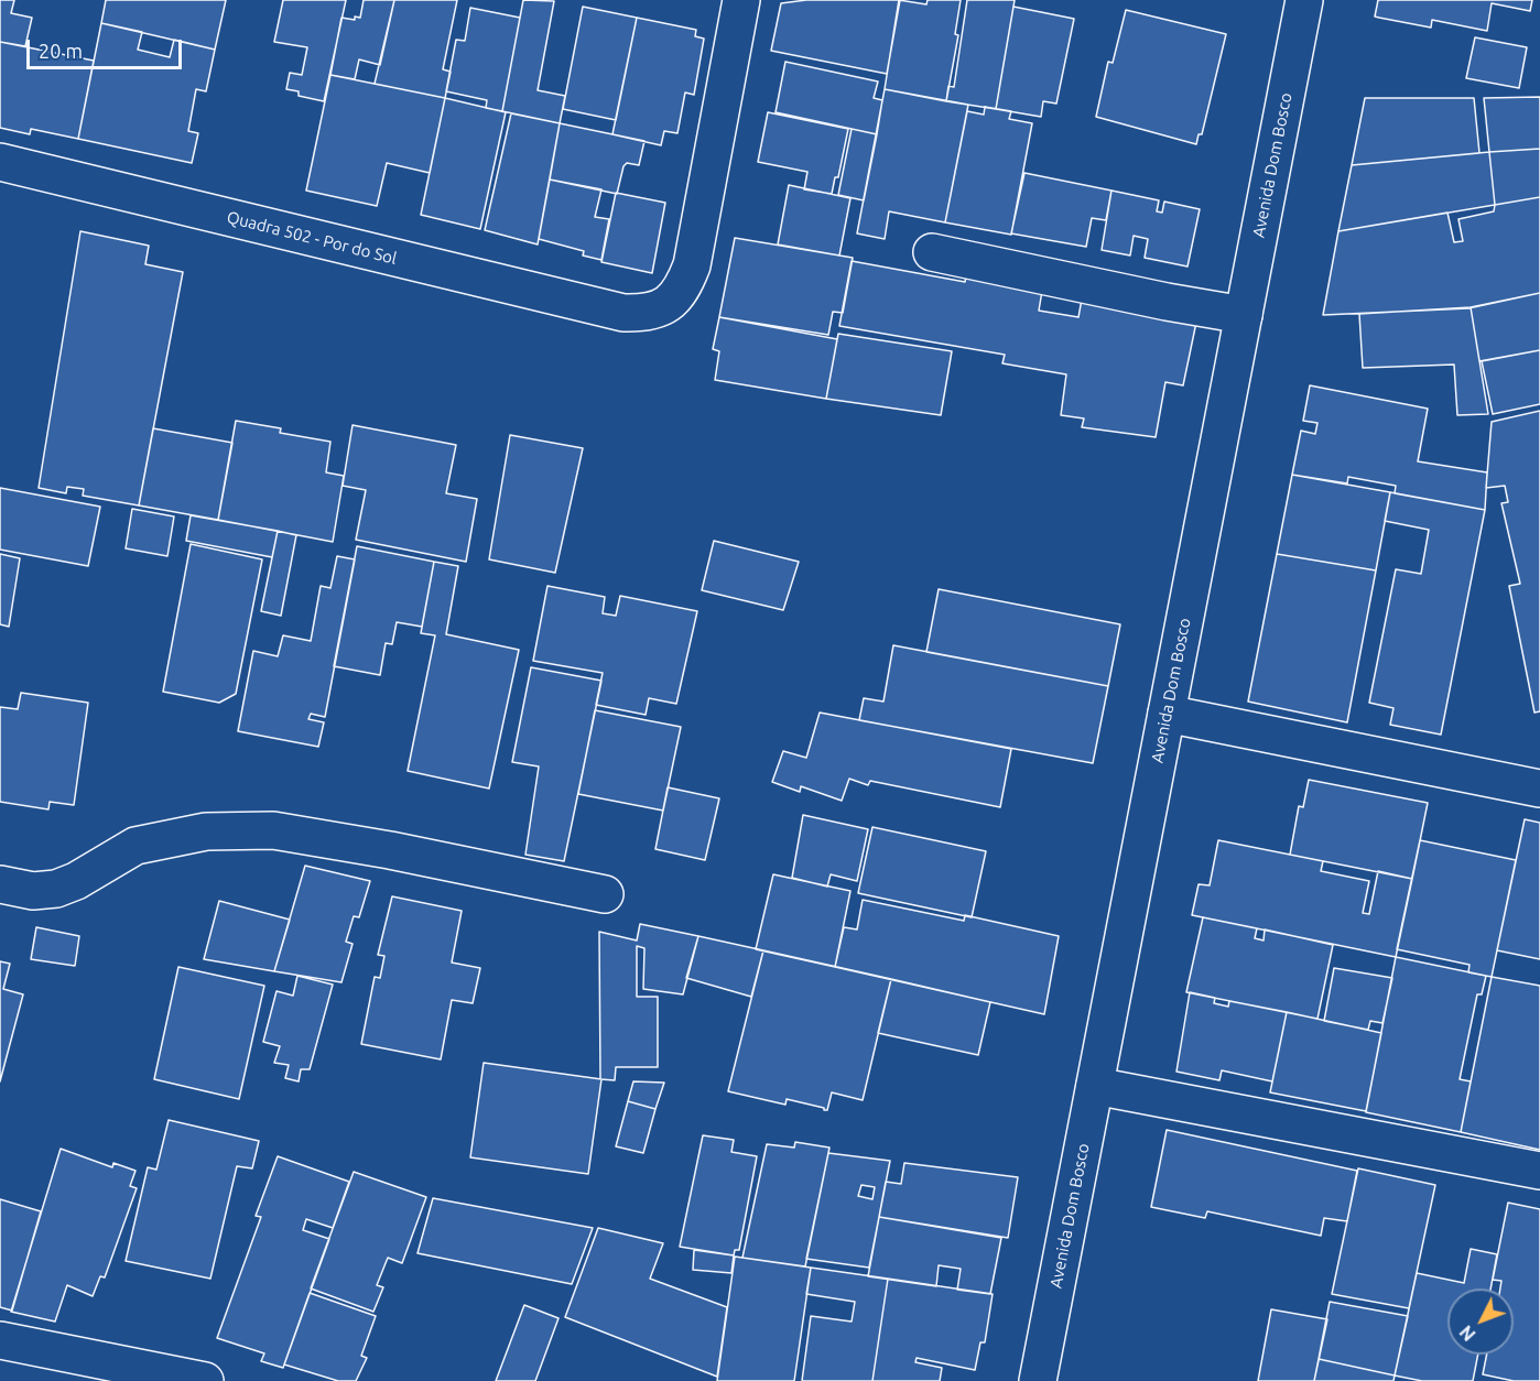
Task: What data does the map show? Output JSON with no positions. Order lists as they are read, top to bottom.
{
  "streets": {
    "street": ["Avenida Dom Bosco", "Quadra 502 - Por do Sol"]
  },
  "scale_bar": "20 m",
  "north": "bottom left"
}
